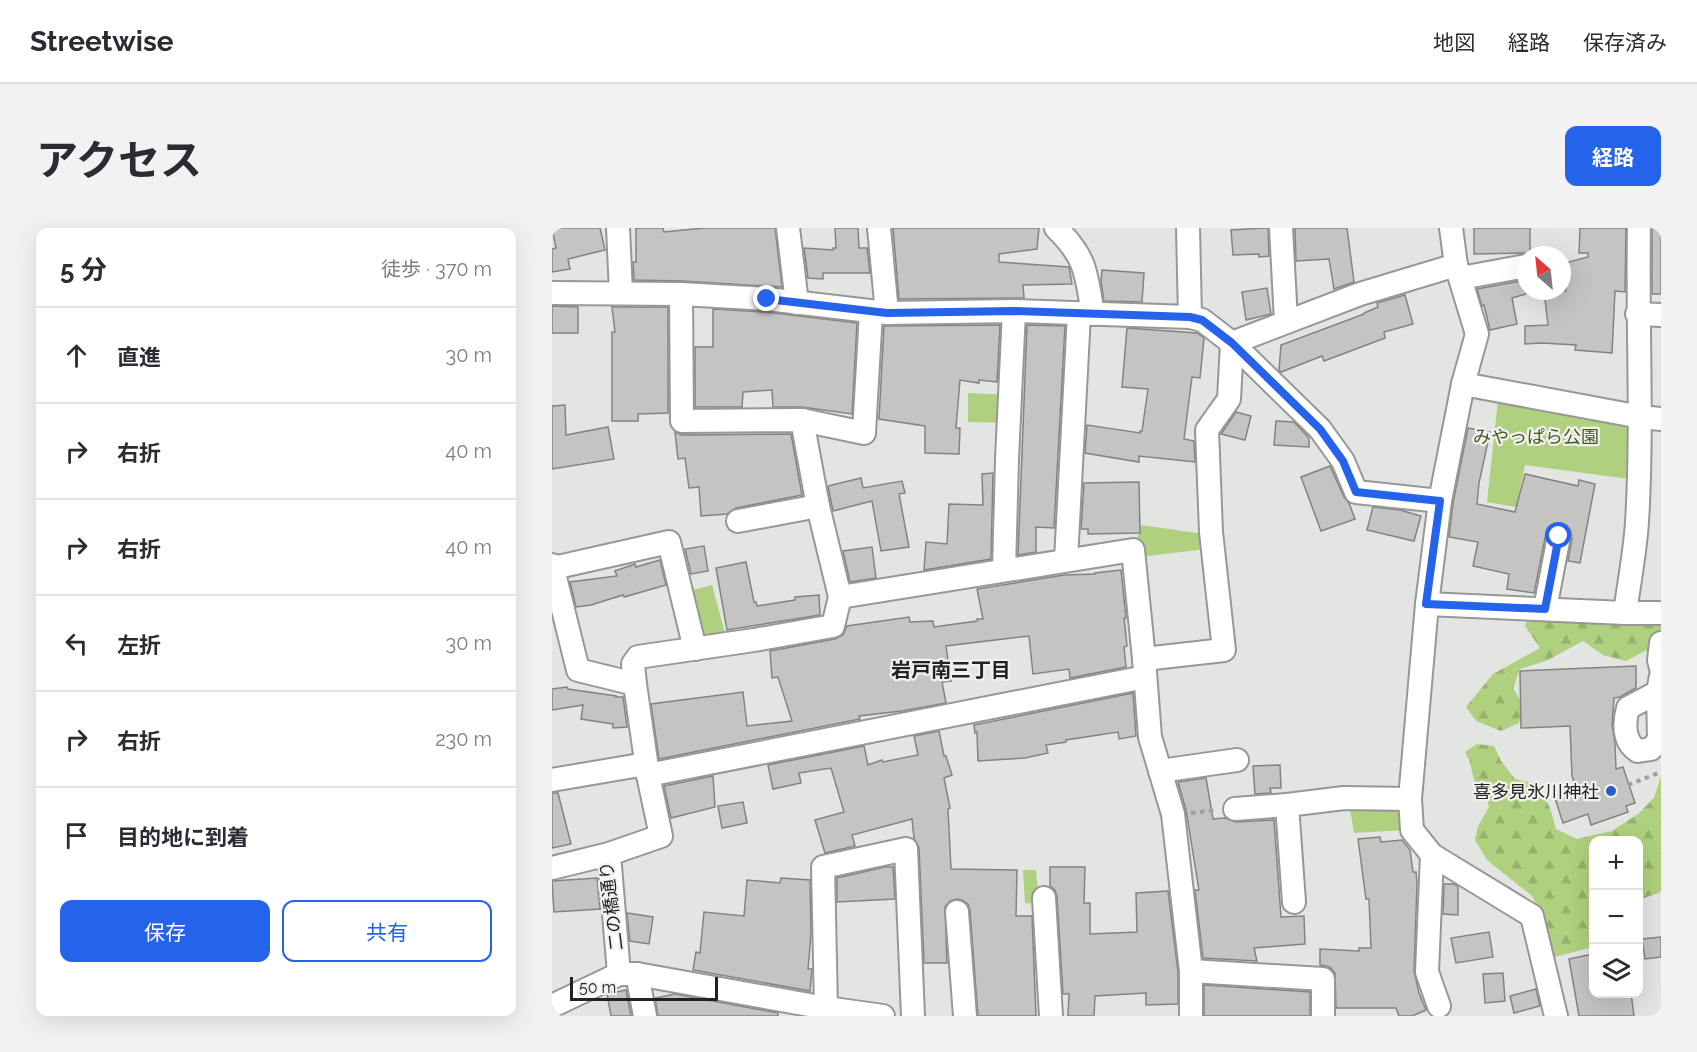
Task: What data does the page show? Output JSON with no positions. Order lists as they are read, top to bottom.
{
  "streets": {
    "street": ["二の橋通り"]
  },
  "districts": ["岩戸南三丁目"],
  "parks": ["みやっぱら公園"],
  "places": ["喜多見氷川神社"],
  "scale_bar": "50 m",
  "north": "top left",
  "page": {
    "header": "Streetwise",
    "nav": ["地図", "経路", "保存済み"],
    "title": "アクセス",
    "buttons": [
      "経路",
      ["保存", "共有"]
    ],
    "heading": ["5 分", "徒歩 · 370 m"],
    "list": [
      ["直進", "30 m"],
      ["右折", "40 m"],
      ["右折", "40 m"],
      ["左折", "30 m"],
      ["右折", "230 m"],
      "目的地に到着"
    ],
    "map_buttons": ["+", "−"],
    "scale": "50 m"
  }
}
